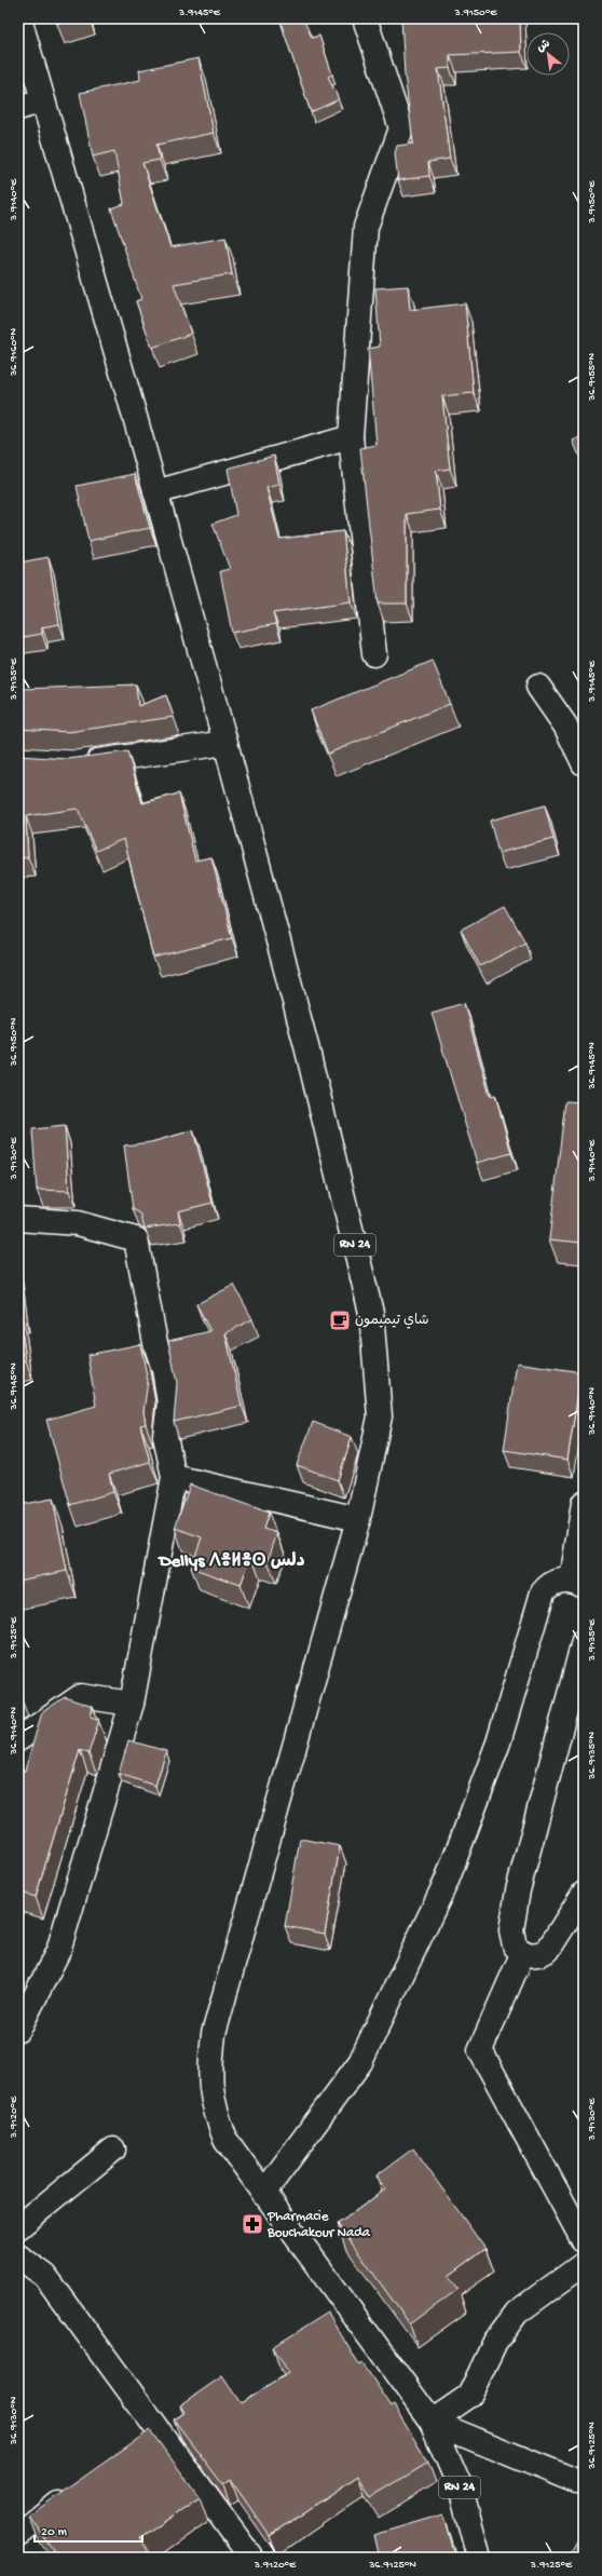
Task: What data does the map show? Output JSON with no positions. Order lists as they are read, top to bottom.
{
  "streets": {
    "street": ["RN 24"]
  },
  "districts": ["Dellys ⴷⴻⵍⴻⵙ دلس"],
  "places": {
    "cafe": ["شاي تيميمون"],
    "pharmacy": ["Pharmacie Bouchakour Nada"]
  },
  "scale_bar": "20 m",
  "north": "top left",
  "coordinates": [
    "3.9145°E",
    "3.9150°E",
    "3.9140°E",
    "36.9160°N",
    "36.9155°N",
    "3.9135°E",
    "36.9150°N",
    "36.9145°N",
    "3.9130°E",
    "36.9140°N",
    "3.9125°E",
    "36.9135°N",
    "3.9120°E",
    "36.9130°N",
    "36.9125°N"
  ]
}
